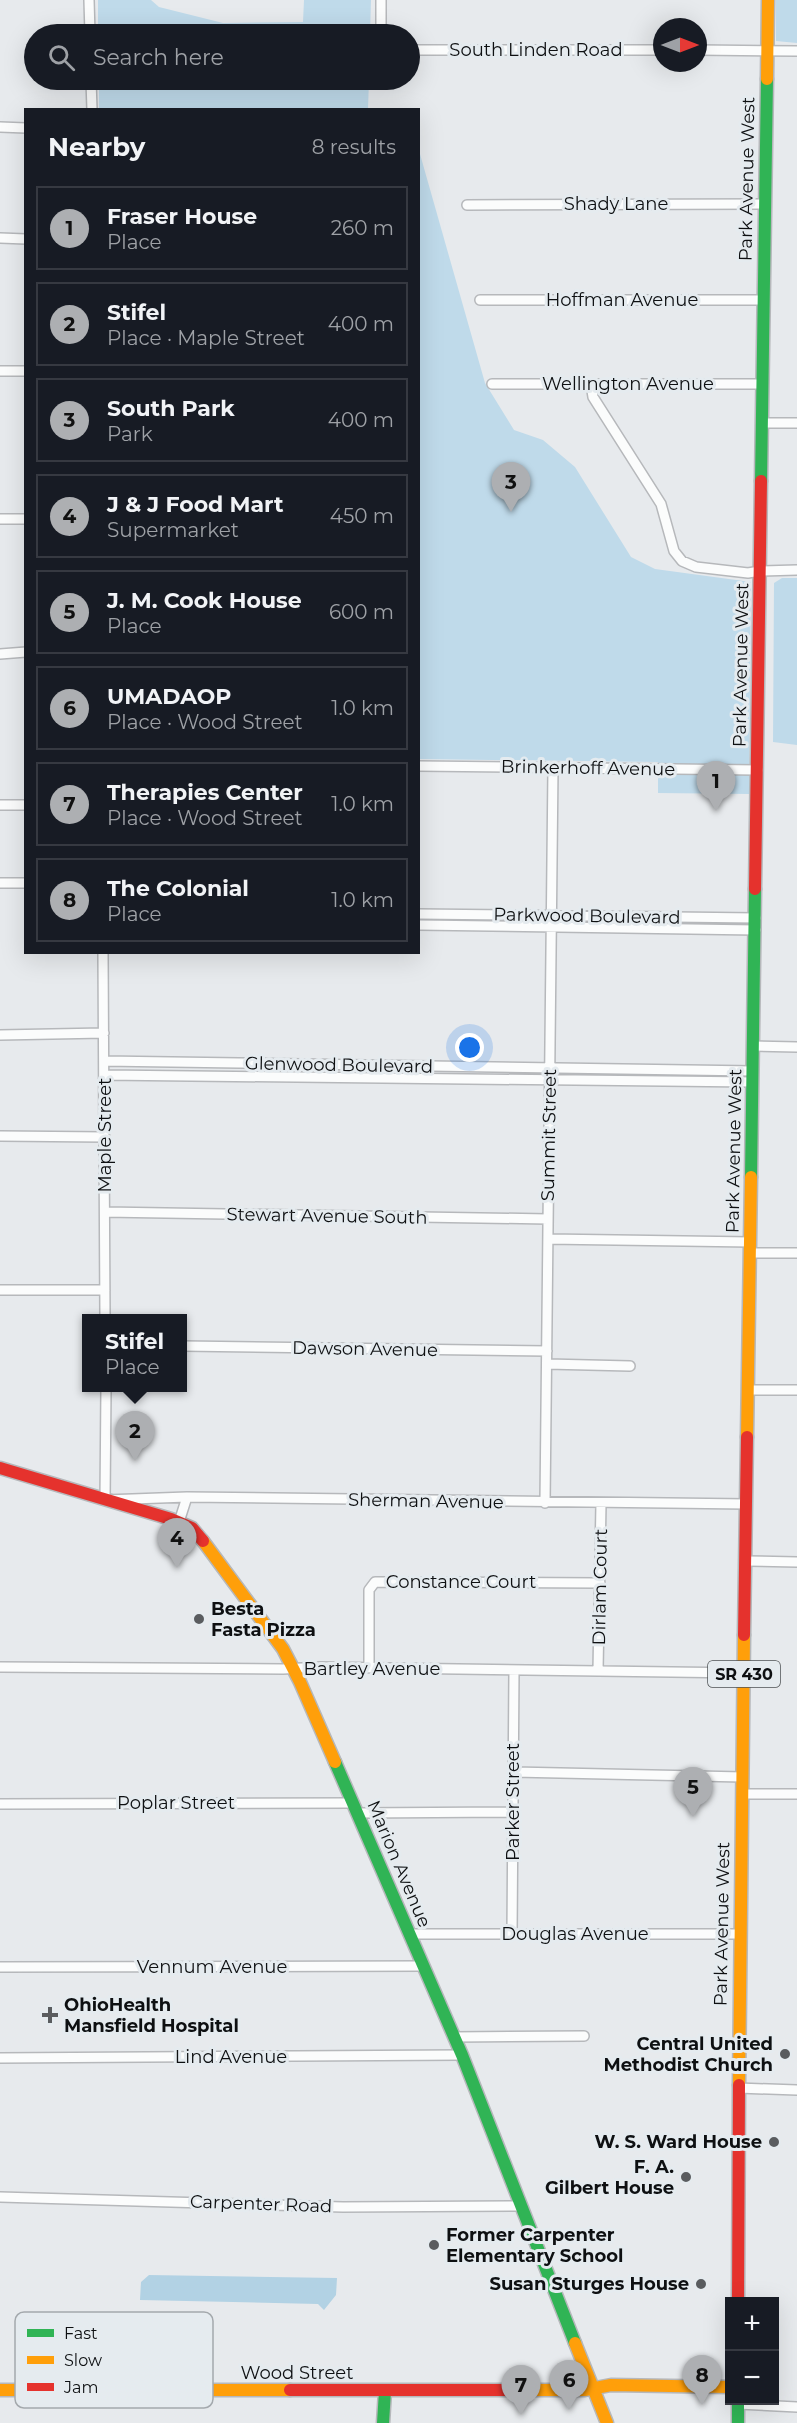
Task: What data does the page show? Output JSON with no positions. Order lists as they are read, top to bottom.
{
  "streets": {
    "main road": [
      "Park Avenue West",
      "SR 430",
      "Marion Avenue",
      "Wood Street"
    ],
    "street": [
      "South Linden Road",
      "Shady Lane",
      "Hoffman Avenue",
      "Wellington Avenue",
      "Brinkerhoff Avenue",
      "Parkwood Boulevard",
      "Glenwood Boulevard",
      "Maple Street",
      "Summit Street",
      "Stewart Avenue South",
      "Dawson Avenue",
      "Sherman Avenue",
      "Constance Court",
      "Dirlam Court",
      "Bartley Avenue",
      "Parker Street",
      "Poplar Street",
      "Douglas Avenue",
      "Vennum Avenue",
      "Lind Avenue",
      "Carpenter Road"
    ]
  },
  "crossings": [
    ["Park Avenue West", "Shady Lane"],
    ["Park Avenue West", "Hoffman Avenue"],
    ["Park Avenue West", "Wellington Avenue"],
    ["Park Avenue West", "Brinkerhoff Avenue"],
    ["Park Avenue West", "Parkwood Boulevard"],
    ["Park Avenue West", "Glenwood Boulevard"],
    ["Park Avenue West", "Sherman Avenue"],
    ["Park Avenue West", "Bartley Avenue"],
    ["Park Avenue West", "Douglas Avenue"],
    ["Brinkerhoff Avenue", "Summit Street"],
    ["Parkwood Boulevard", "Summit Street"],
    ["Glenwood Boulevard", "Maple Street"],
    ["Glenwood Boulevard", "Summit Street"],
    ["Maple Street", "Stewart Avenue South"],
    ["Summit Street", "Stewart Avenue South"],
    ["Summit Street", "Dawson Avenue"],
    ["Summit Street", "Sherman Avenue"],
    ["Sherman Avenue", "Dirlam Court"],
    ["Sherman Avenue", "Marion Avenue"],
    ["Constance Court", "Dirlam Court"],
    ["Constance Court", "Bartley Avenue"],
    ["Dirlam Court", "Bartley Avenue"],
    ["Bartley Avenue", "Parker Street"],
    ["Bartley Avenue", "Marion Avenue"],
    ["Parker Street", "Poplar Street"],
    ["Parker Street", "Douglas Avenue"],
    ["Poplar Street", "Marion Avenue"],
    ["Marion Avenue", "Douglas Avenue"],
    ["Marion Avenue", "Vennum Avenue"],
    ["Marion Avenue", "Lind Avenue"],
    ["Marion Avenue", "Carpenter Road"],
    ["Marion Avenue", "Wood Street"]
  ],
  "places": {
    "other": [
      "Besta Fasta Pizza",
      "Central United Methodist Church",
      "W. S. Ward House",
      "F. A. Gilbert House",
      "Former Carpenter Elementary School",
      "Susan Sturges House"
    ],
    "health": ["OhioHealth Mansfield Hospital"]
  },
  "legend": ["Fast", "Slow", "Jam"],
  "north": "right",
  "page": {
    "search": "Search here",
    "heading": ["Nearby", "8 results"],
    "list": [
      {
        "mark": "1",
        "name": "Fraser House",
        "note": "Place",
        "value": "260 m"
      },
      {
        "mark": "2",
        "name": "Stifel",
        "note": "Place · Maple Street",
        "value": "400 m"
      },
      {
        "mark": "3",
        "name": "South Park",
        "note": "Park",
        "value": "400 m"
      },
      {
        "mark": "4",
        "name": "J & J Food Mart",
        "note": "Supermarket",
        "value": "450 m"
      },
      {
        "mark": "5",
        "name": "J. M. Cook House",
        "note": "Place",
        "value": "600 m"
      },
      {
        "mark": "6",
        "name": "UMADAOP",
        "note": "Place · Wood Street",
        "value": "1.0 km"
      },
      {
        "mark": "7",
        "name": "Therapies Center",
        "note": "Place · Wood Street",
        "value": "1.0 km"
      },
      {
        "mark": "8",
        "name": "The Colonial",
        "note": "Place",
        "value": "1.0 km"
      }
    ],
    "pins": [
      "3",
      "1",
      "2",
      "4",
      "5",
      "8",
      "6",
      "7"
    ],
    "popup": ["Stifel", "Place"],
    "map_buttons": ["+", "−"]
  }
}
